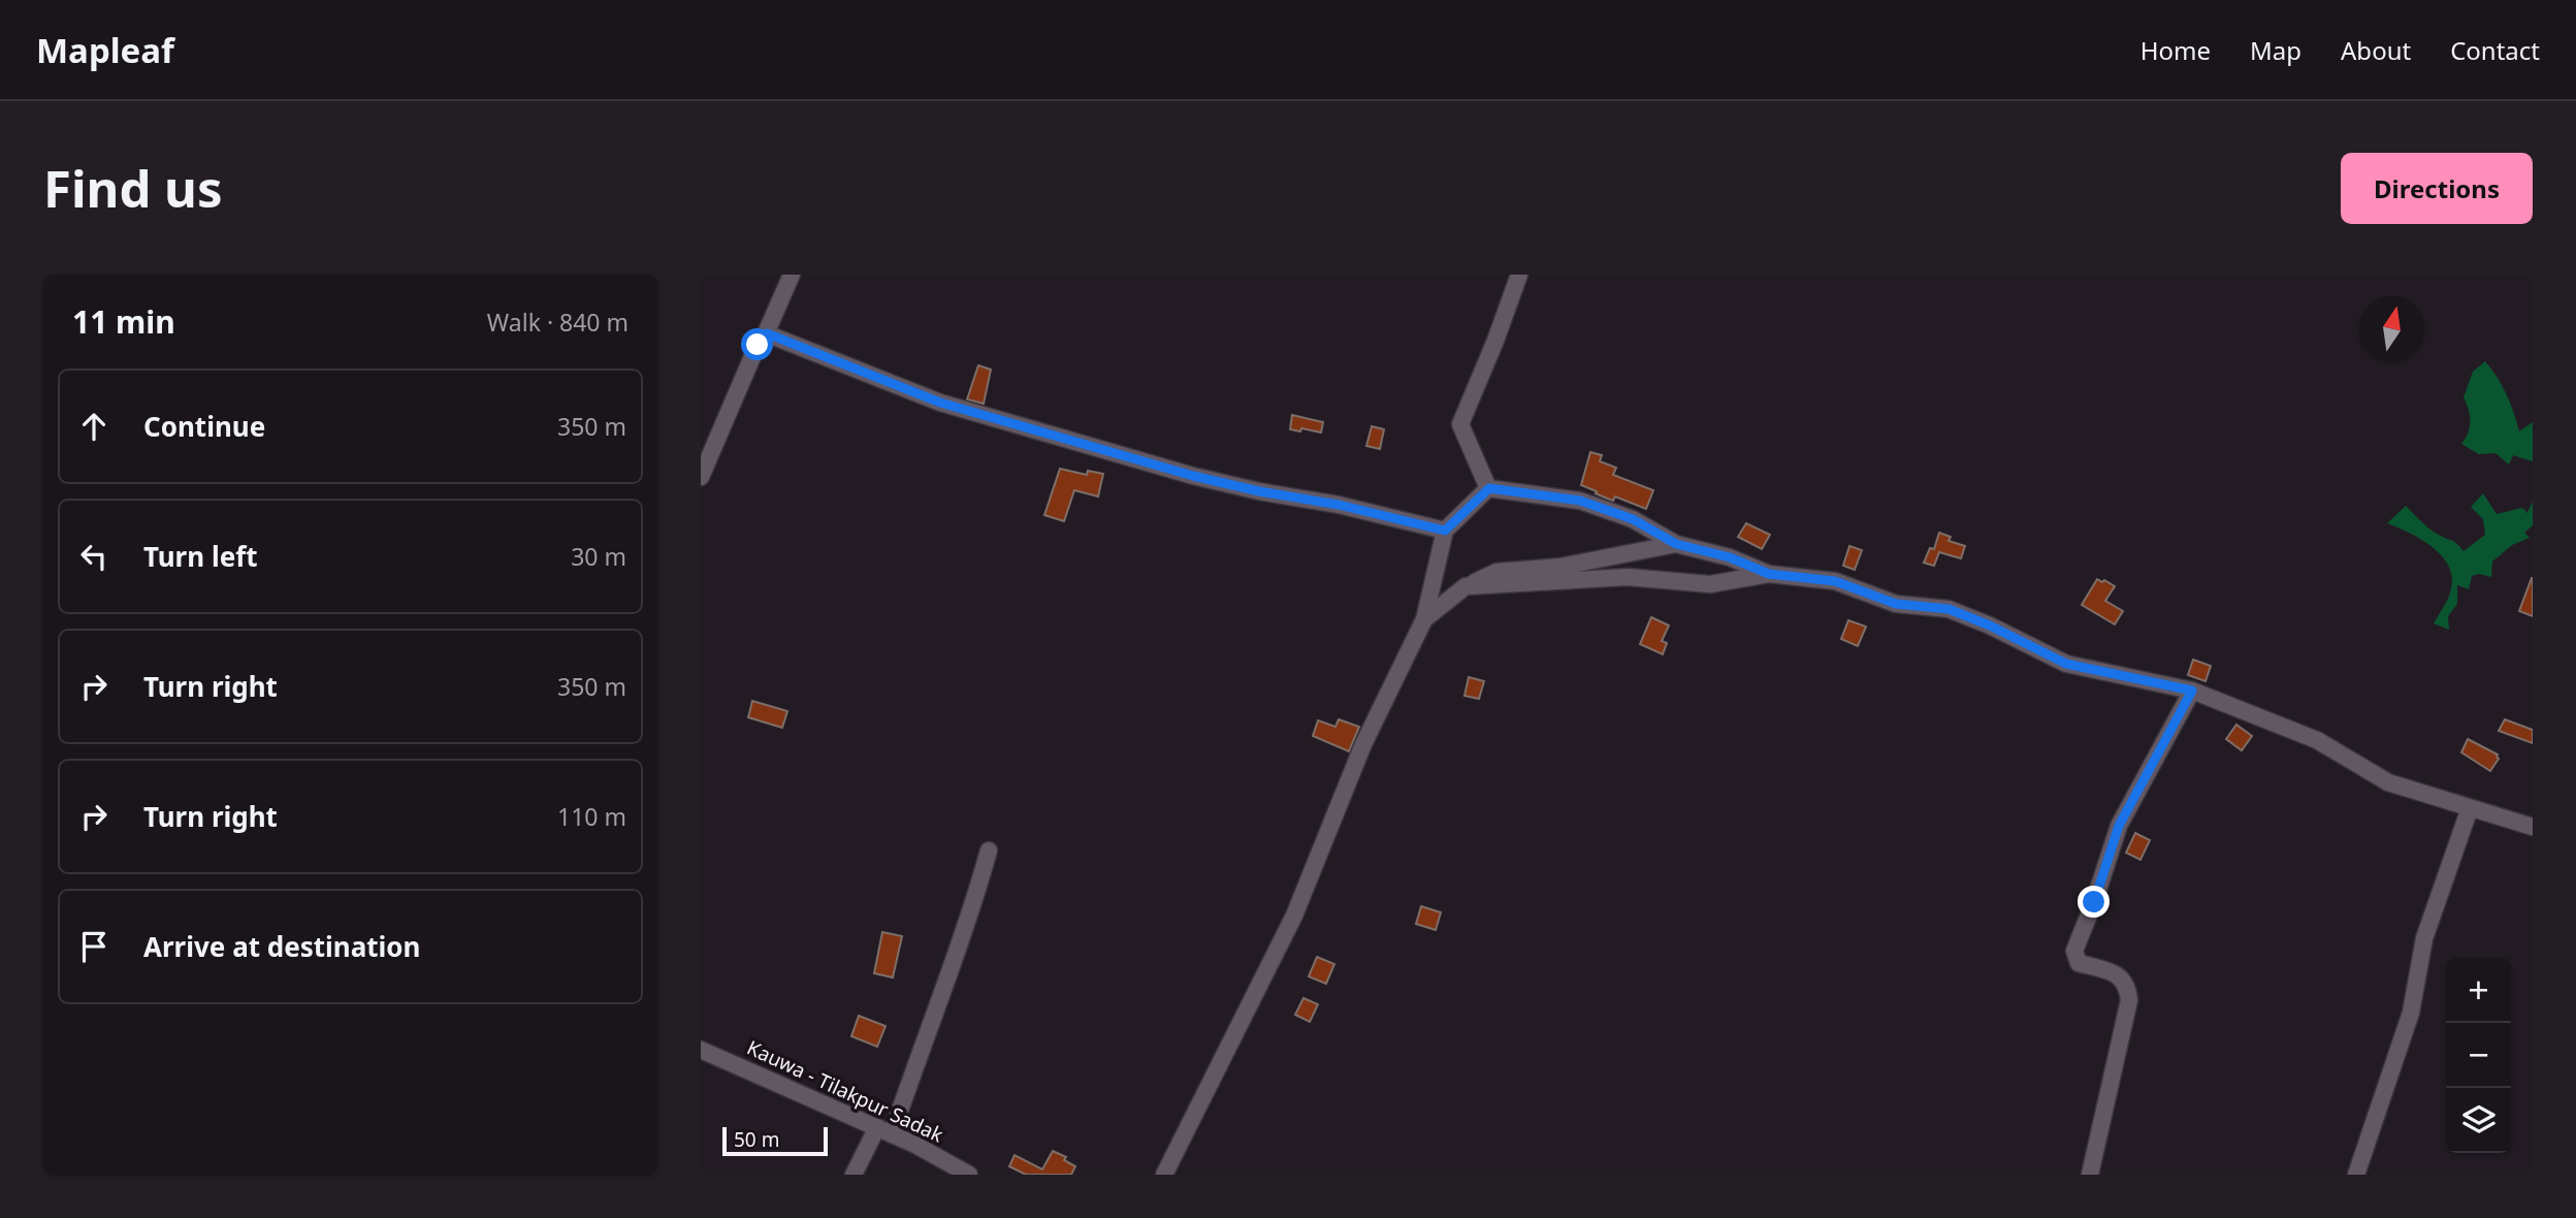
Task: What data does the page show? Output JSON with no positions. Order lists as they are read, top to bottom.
{
  "streets": {
    "street": ["Kauwa - Tilakpur Sadak"]
  },
  "scale_bar": "50 m",
  "north": "top",
  "page": {
    "header": "Mapleaf",
    "nav": [
      "Home",
      "Map",
      "About",
      "Contact"
    ],
    "buttons": "Directions",
    "title": "Find us",
    "heading": ["11 min", "Walk · 840 m"],
    "list": [
      ["Continue", "350 m"],
      ["Turn left", "30 m"],
      ["Turn right", "350 m"],
      ["Turn right", "110 m"],
      "Arrive at destination"
    ],
    "map_buttons": ["+", "−"],
    "scale": "50 m"
  }
}
